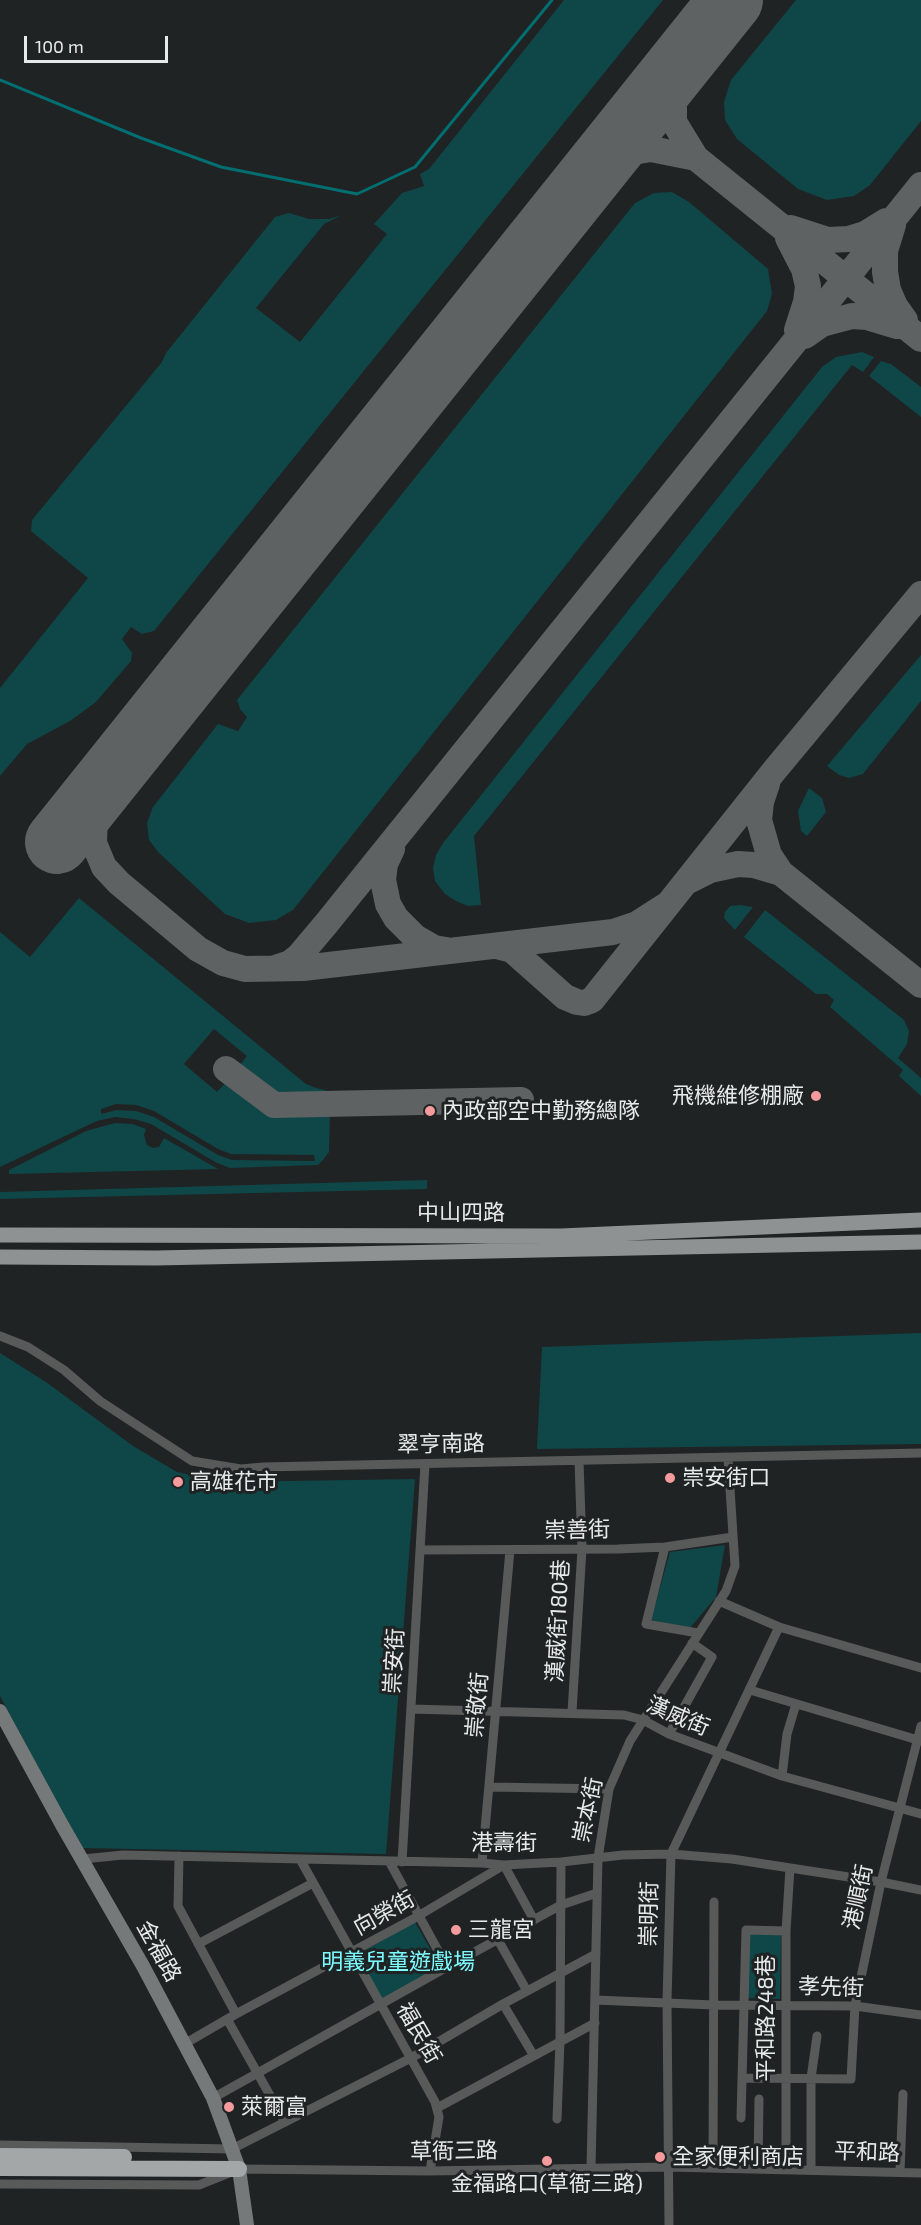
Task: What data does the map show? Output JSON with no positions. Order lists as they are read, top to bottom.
{
  "streets": {
    "main road": ["中山四路"],
    "street": [
      "翠亨南路",
      "崇善街",
      "漢威街180巷",
      "崇安街",
      "崇敬街",
      "漢威街",
      "崇本街",
      "港壽街",
      "港順街",
      "向榮街",
      "崇明街",
      "金福路",
      "孝先街",
      "平和路248巷",
      "福民街",
      "草衙三路",
      "平和路"
    ]
  },
  "crossings": [
    ["翠亨南路", "漢威街180巷"],
    ["翠亨南路", "崇安街"],
    ["翠亨南路", "崇本街"],
    ["崇善街", "漢威街180巷"],
    ["崇善街", "崇安街"],
    ["崇善街", "崇敬街"],
    ["崇善街", "崇本街"],
    ["漢威街180巷", "漢威街"],
    ["崇安街", "漢威街"],
    ["崇安街", "港壽街"],
    ["崇敬街", "漢威街"],
    ["崇敬街", "港壽街"],
    ["漢威街", "崇本街"],
    ["漢威街", "港順街"],
    ["漢威街", "崇明街"],
    ["崇本街", "港壽街"],
    ["崇本街", "孝先街"],
    ["崇本街", "草衙三路"],
    ["港壽街", "港順街"],
    ["港壽街", "向榮街"],
    ["港壽街", "崇明街"],
    ["港壽街", "金福路"],
    ["港壽街", "平和路248巷"],
    ["港壽街", "福民街"],
    ["港順街", "孝先街"],
    ["向榮街", "金福路"],
    ["向榮街", "福民街"],
    ["崇明街", "孝先街"],
    ["崇明街", "草衙三路"],
    ["崇明街", "平和路"],
    ["金福路", "草衙三路"],
    ["孝先街", "平和路248巷"],
    ["平和路248巷", "平和路"],
    ["草衙三路", "平和路"]
  ],
  "parks": ["明義兒童遊戲場"],
  "places": [
    "飛機維修棚廠",
    "內政部空中勤務總隊",
    "崇安街口",
    "高雄花市",
    "三龍宮",
    "萊爾富",
    "全家便利商店",
    "金福路口(草衙三路)"
  ],
  "scale_bar": "100 m"
}
